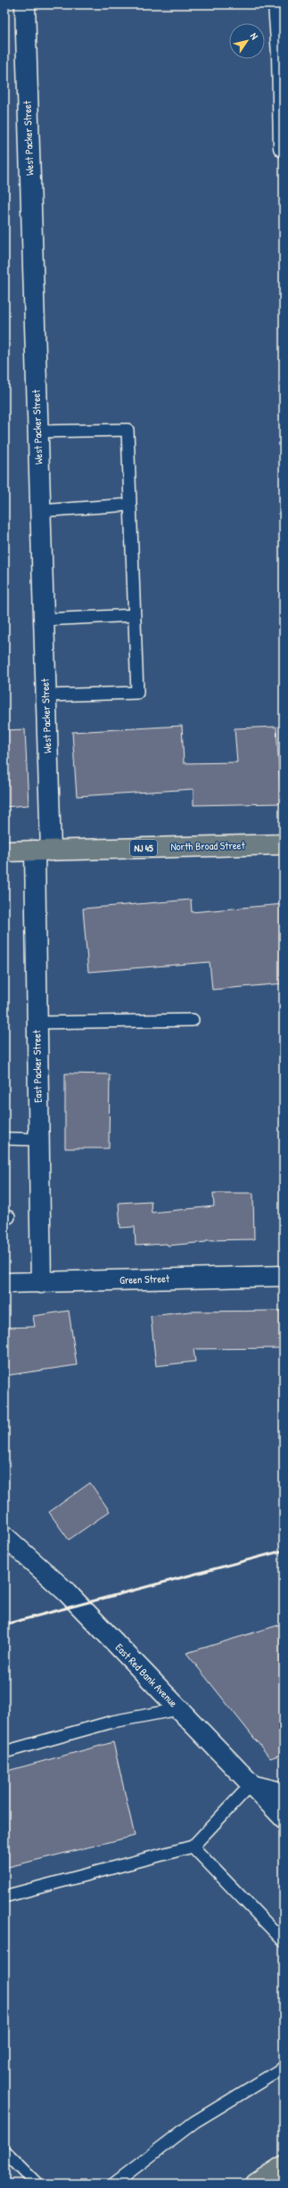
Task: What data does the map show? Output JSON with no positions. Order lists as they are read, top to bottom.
{
  "streets": {
    "main road": ["North Broad Street", "NJ 45"],
    "street": [
      "West Packer Street",
      "East Packer Street",
      "Green Street",
      "East Red Bank Avenue"
    ]
  },
  "crossings": [
    ["West Packer Street", "North Broad Street"],
    ["West Packer Street", "East Packer Street"],
    ["North Broad Street", "East Packer Street"],
    ["East Packer Street", "Green Street"]
  ],
  "north": "top right"
}
